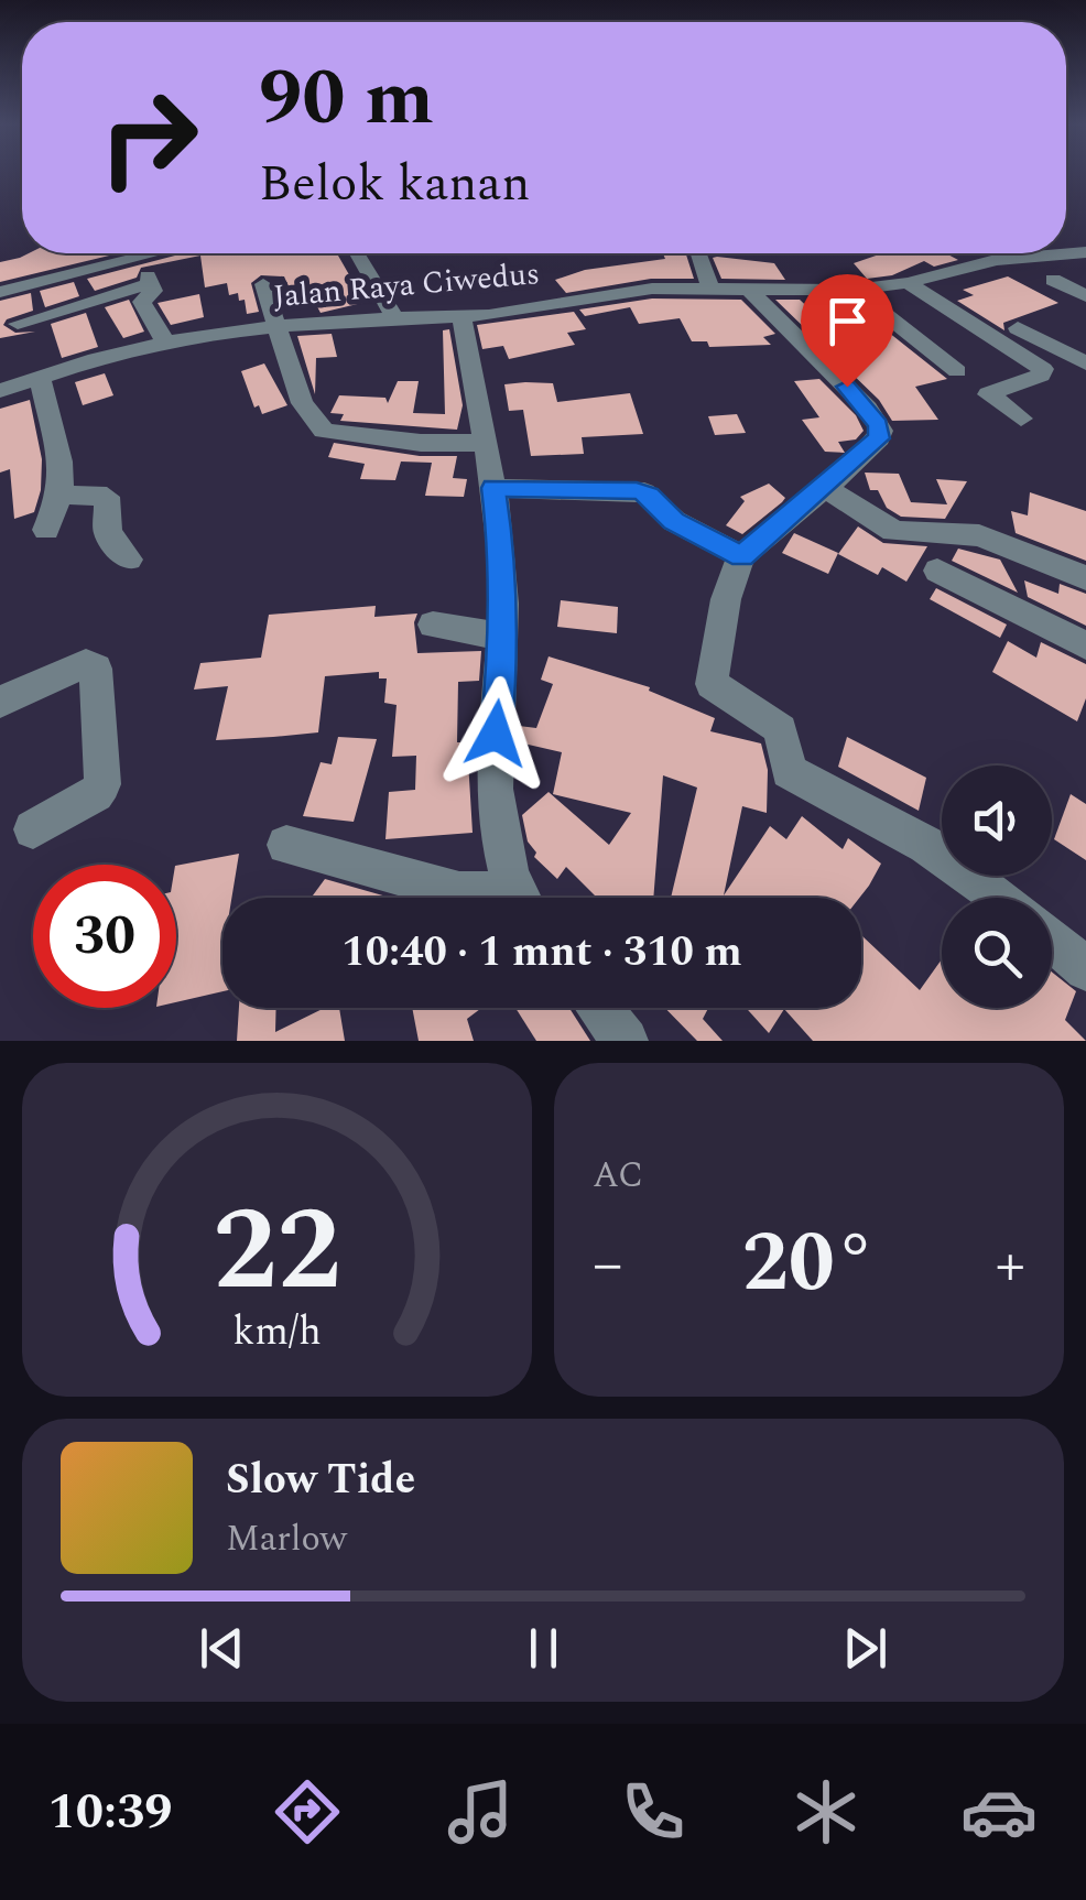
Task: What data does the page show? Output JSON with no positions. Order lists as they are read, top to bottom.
{
  "streets": {
    "street": ["Jalan Raya Ciwedus"]
  },
  "page": {
    "turn": ["90 m", "Belok kanan"],
    "limit": "30",
    "trip": "10:40 · 1 mnt · 310 m",
    "tile": "AC",
    "heat": ["−", "20°", "+"],
    "song": ["Slow Tide", "Marlow"],
    "tabs": "10:39",
    "gauge": ["22", "km/h"]
  }
}
